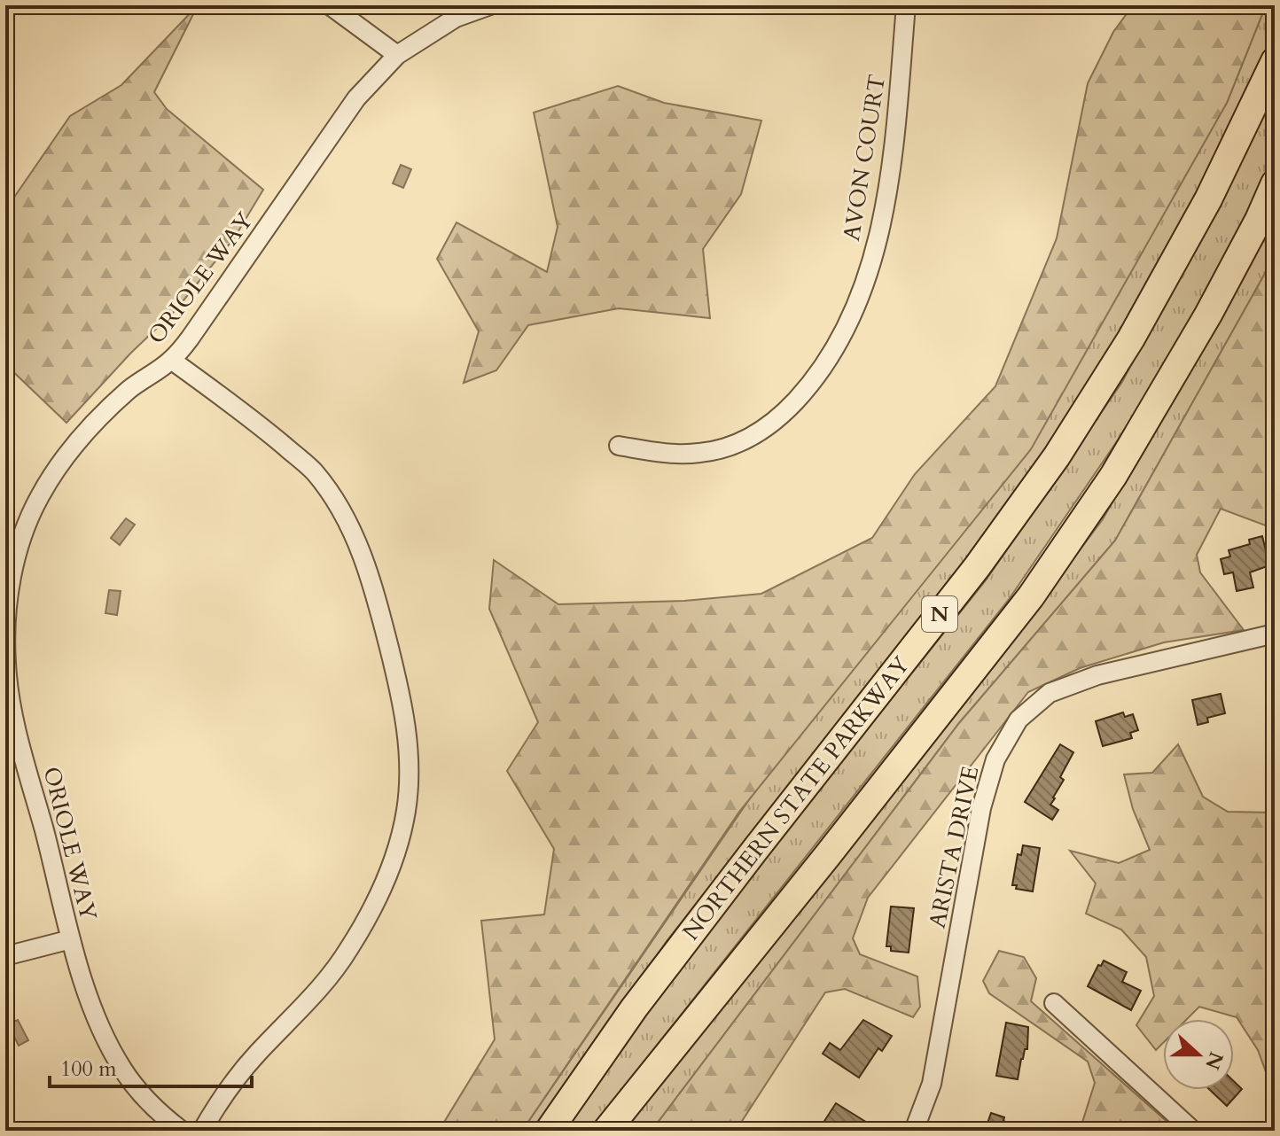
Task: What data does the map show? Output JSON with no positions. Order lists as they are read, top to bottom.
{
  "streets": {
    "highway": ["N", "NORTHERN STATE PARKWAY"],
    "street": ["AVON COURT", "ORIOLE WAY", "ARISTA DRIVE"]
  },
  "scale_bar": "100 m",
  "north": "right"
}
